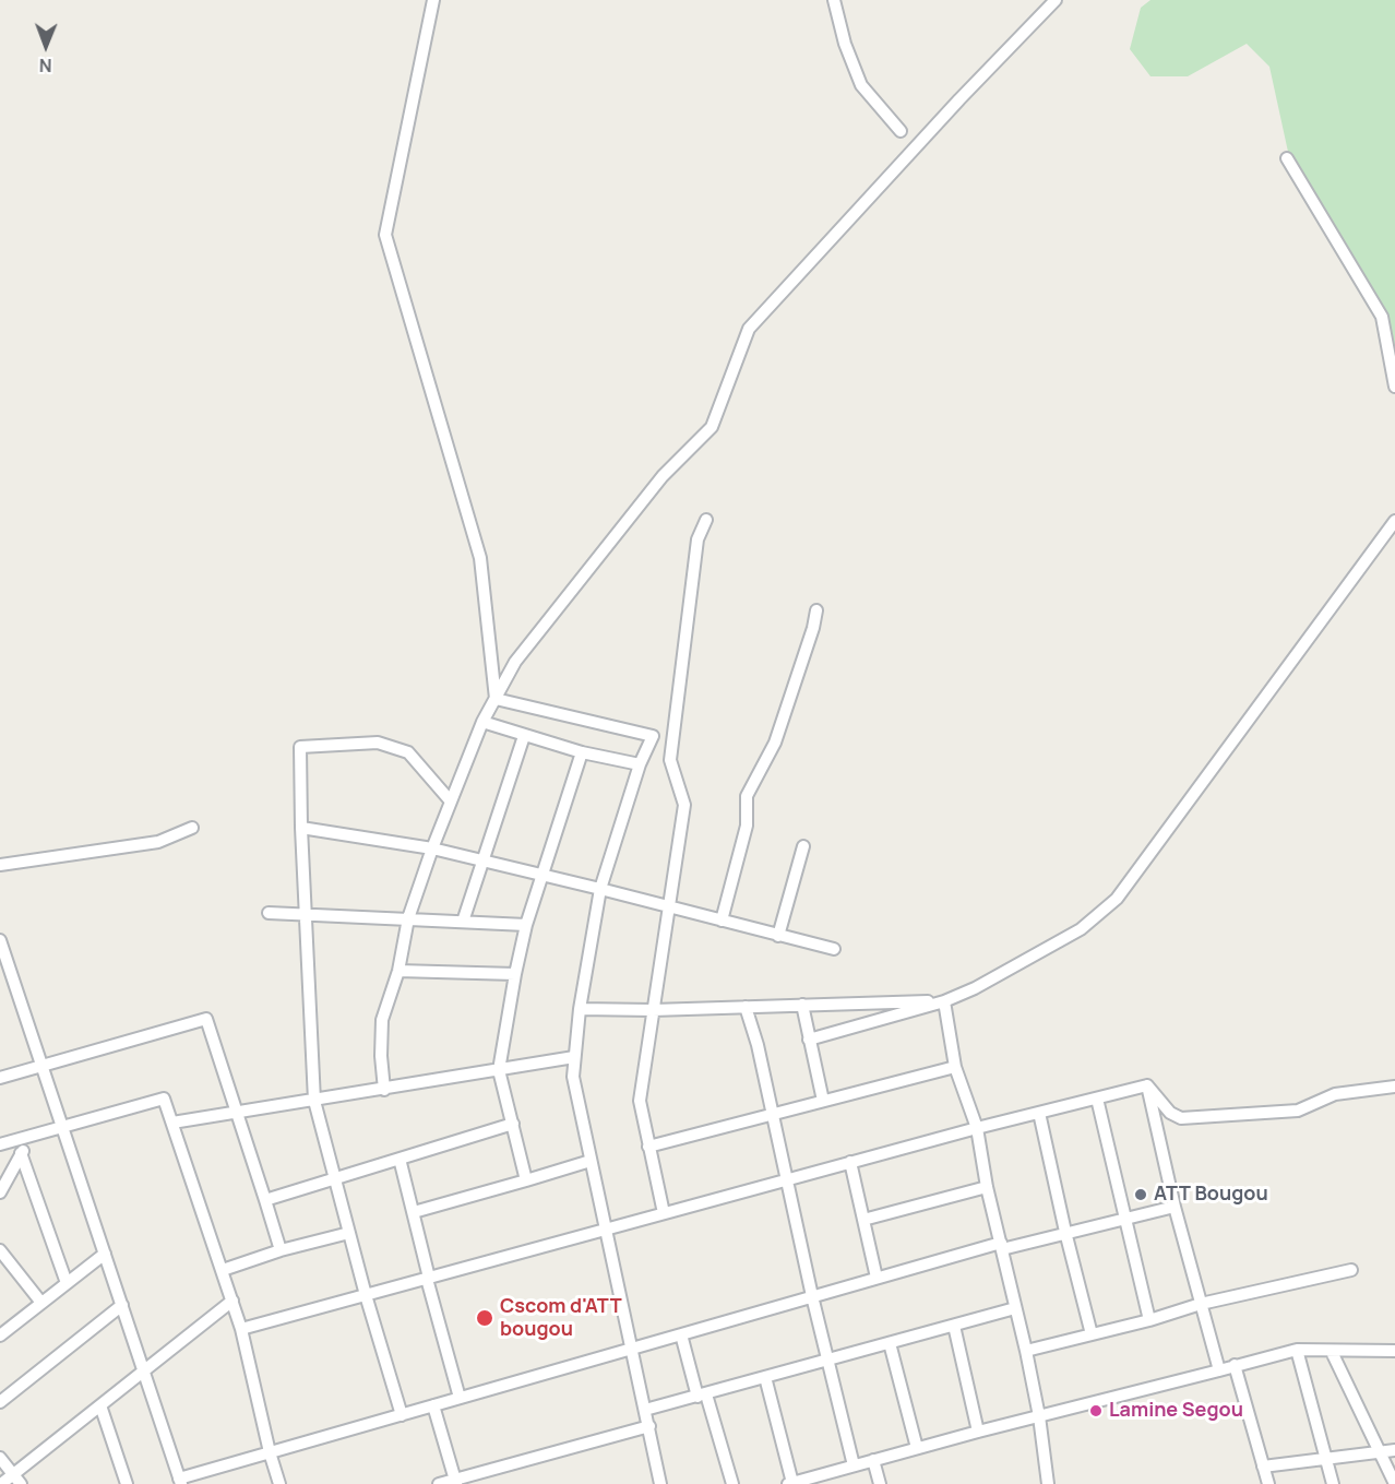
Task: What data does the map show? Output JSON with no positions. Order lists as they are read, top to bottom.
{
  "places": ["ATT Bougou", "Cscom d'ATT bougou", "Lamine Segou"],
  "north": "bottom"
}
